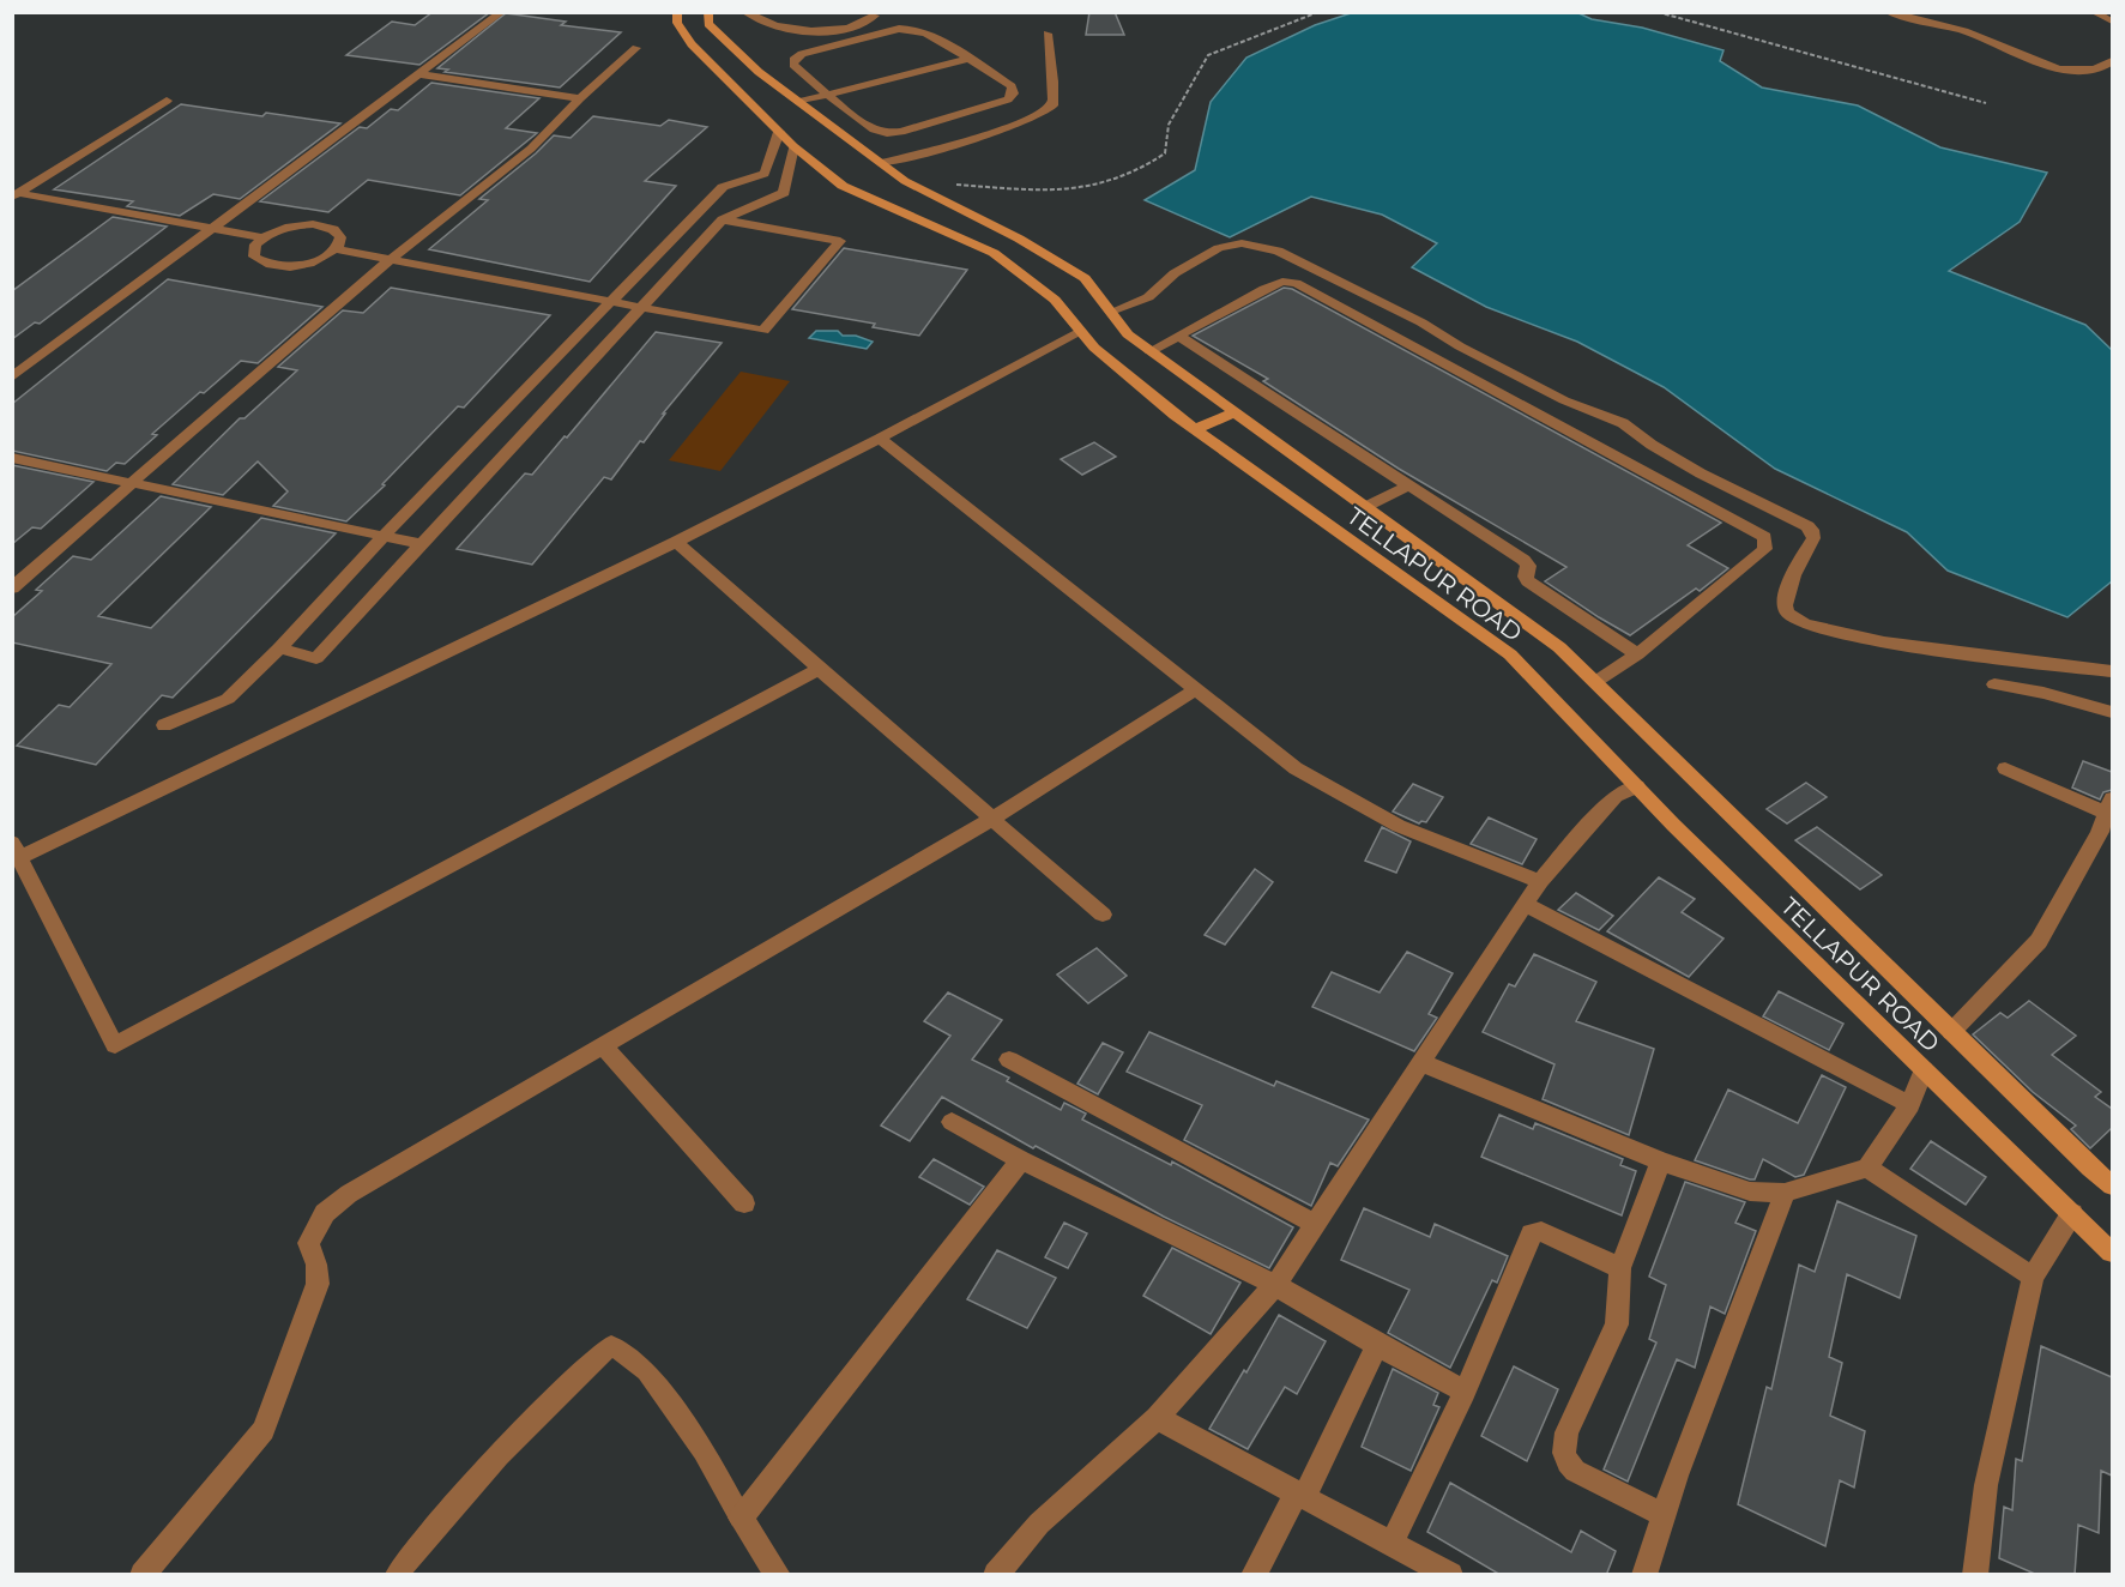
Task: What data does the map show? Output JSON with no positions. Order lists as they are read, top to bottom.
{
  "streets": {
    "street": ["TELLAPUR ROAD"]
  }
}
